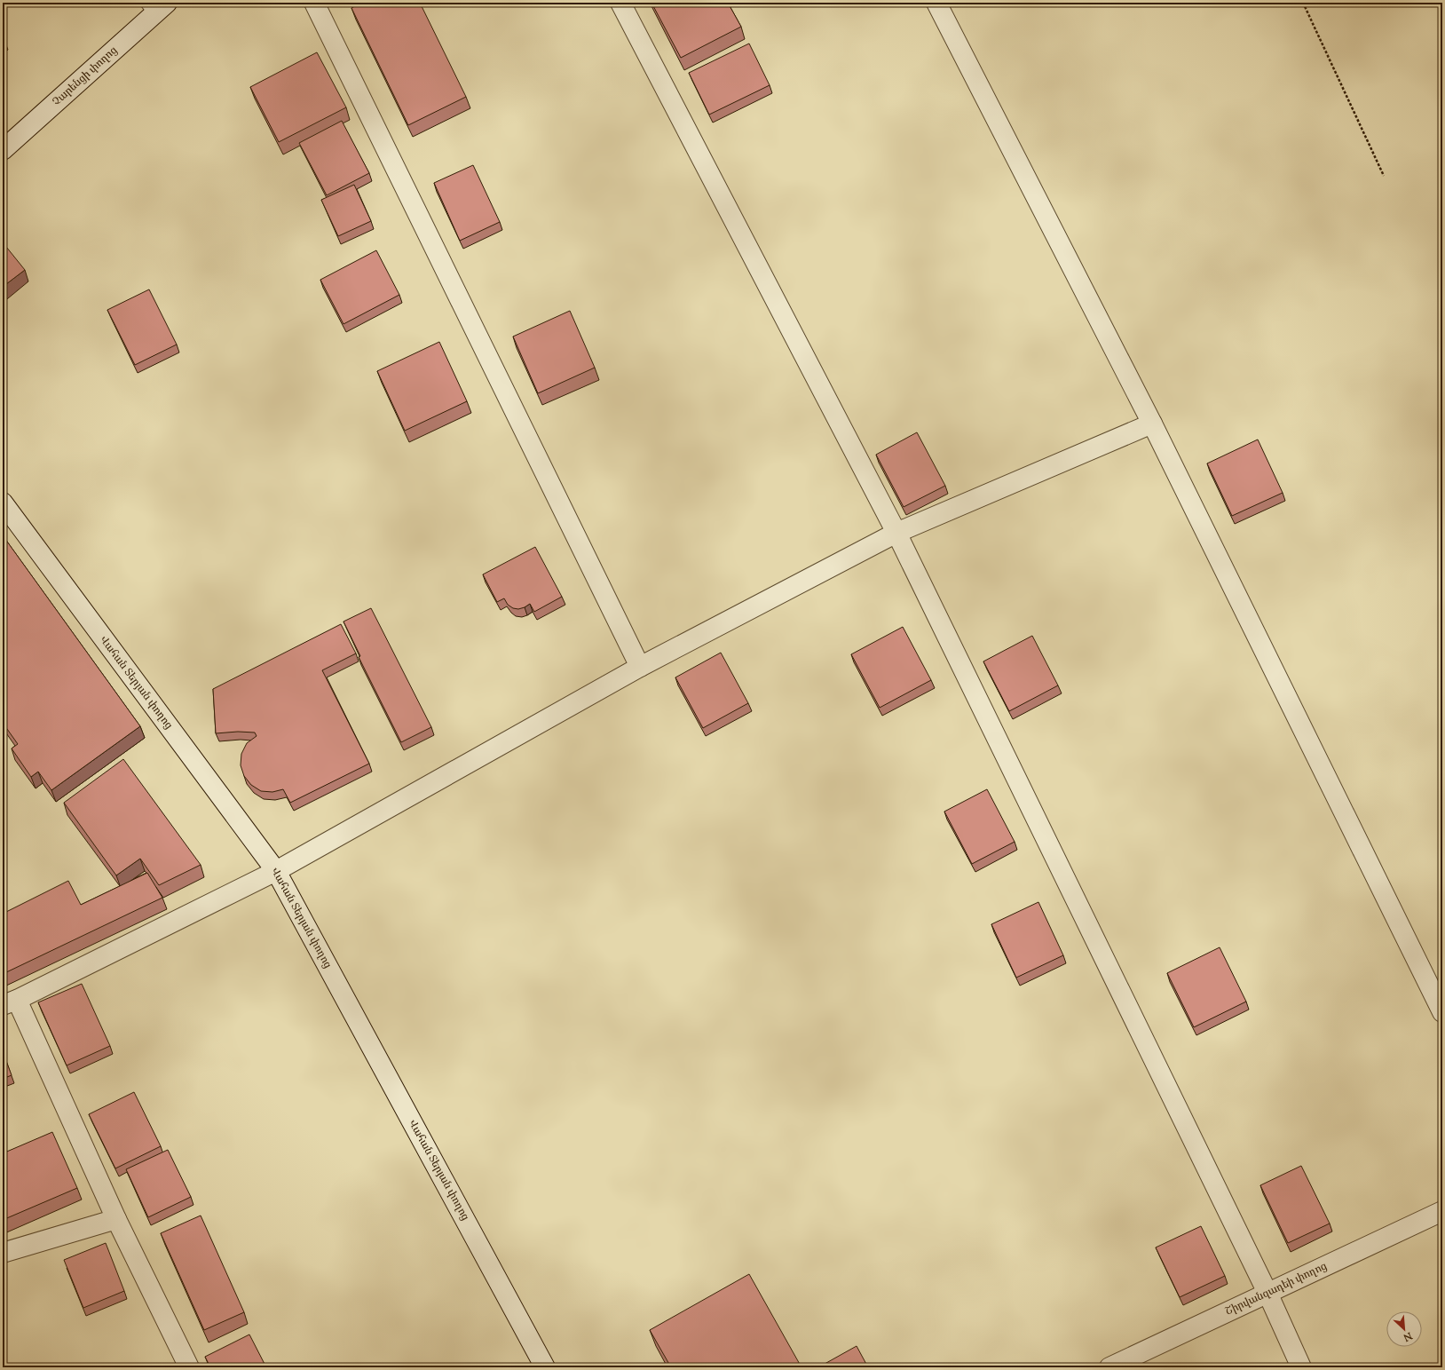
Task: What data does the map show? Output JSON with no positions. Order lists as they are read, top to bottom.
{
  "streets": {
    "street": ["Չարենցի փողոց", "Վահան Տերյան փողոց", "Շիրվանզադեի փողոց"]
  },
  "north": "bottom right"
}
